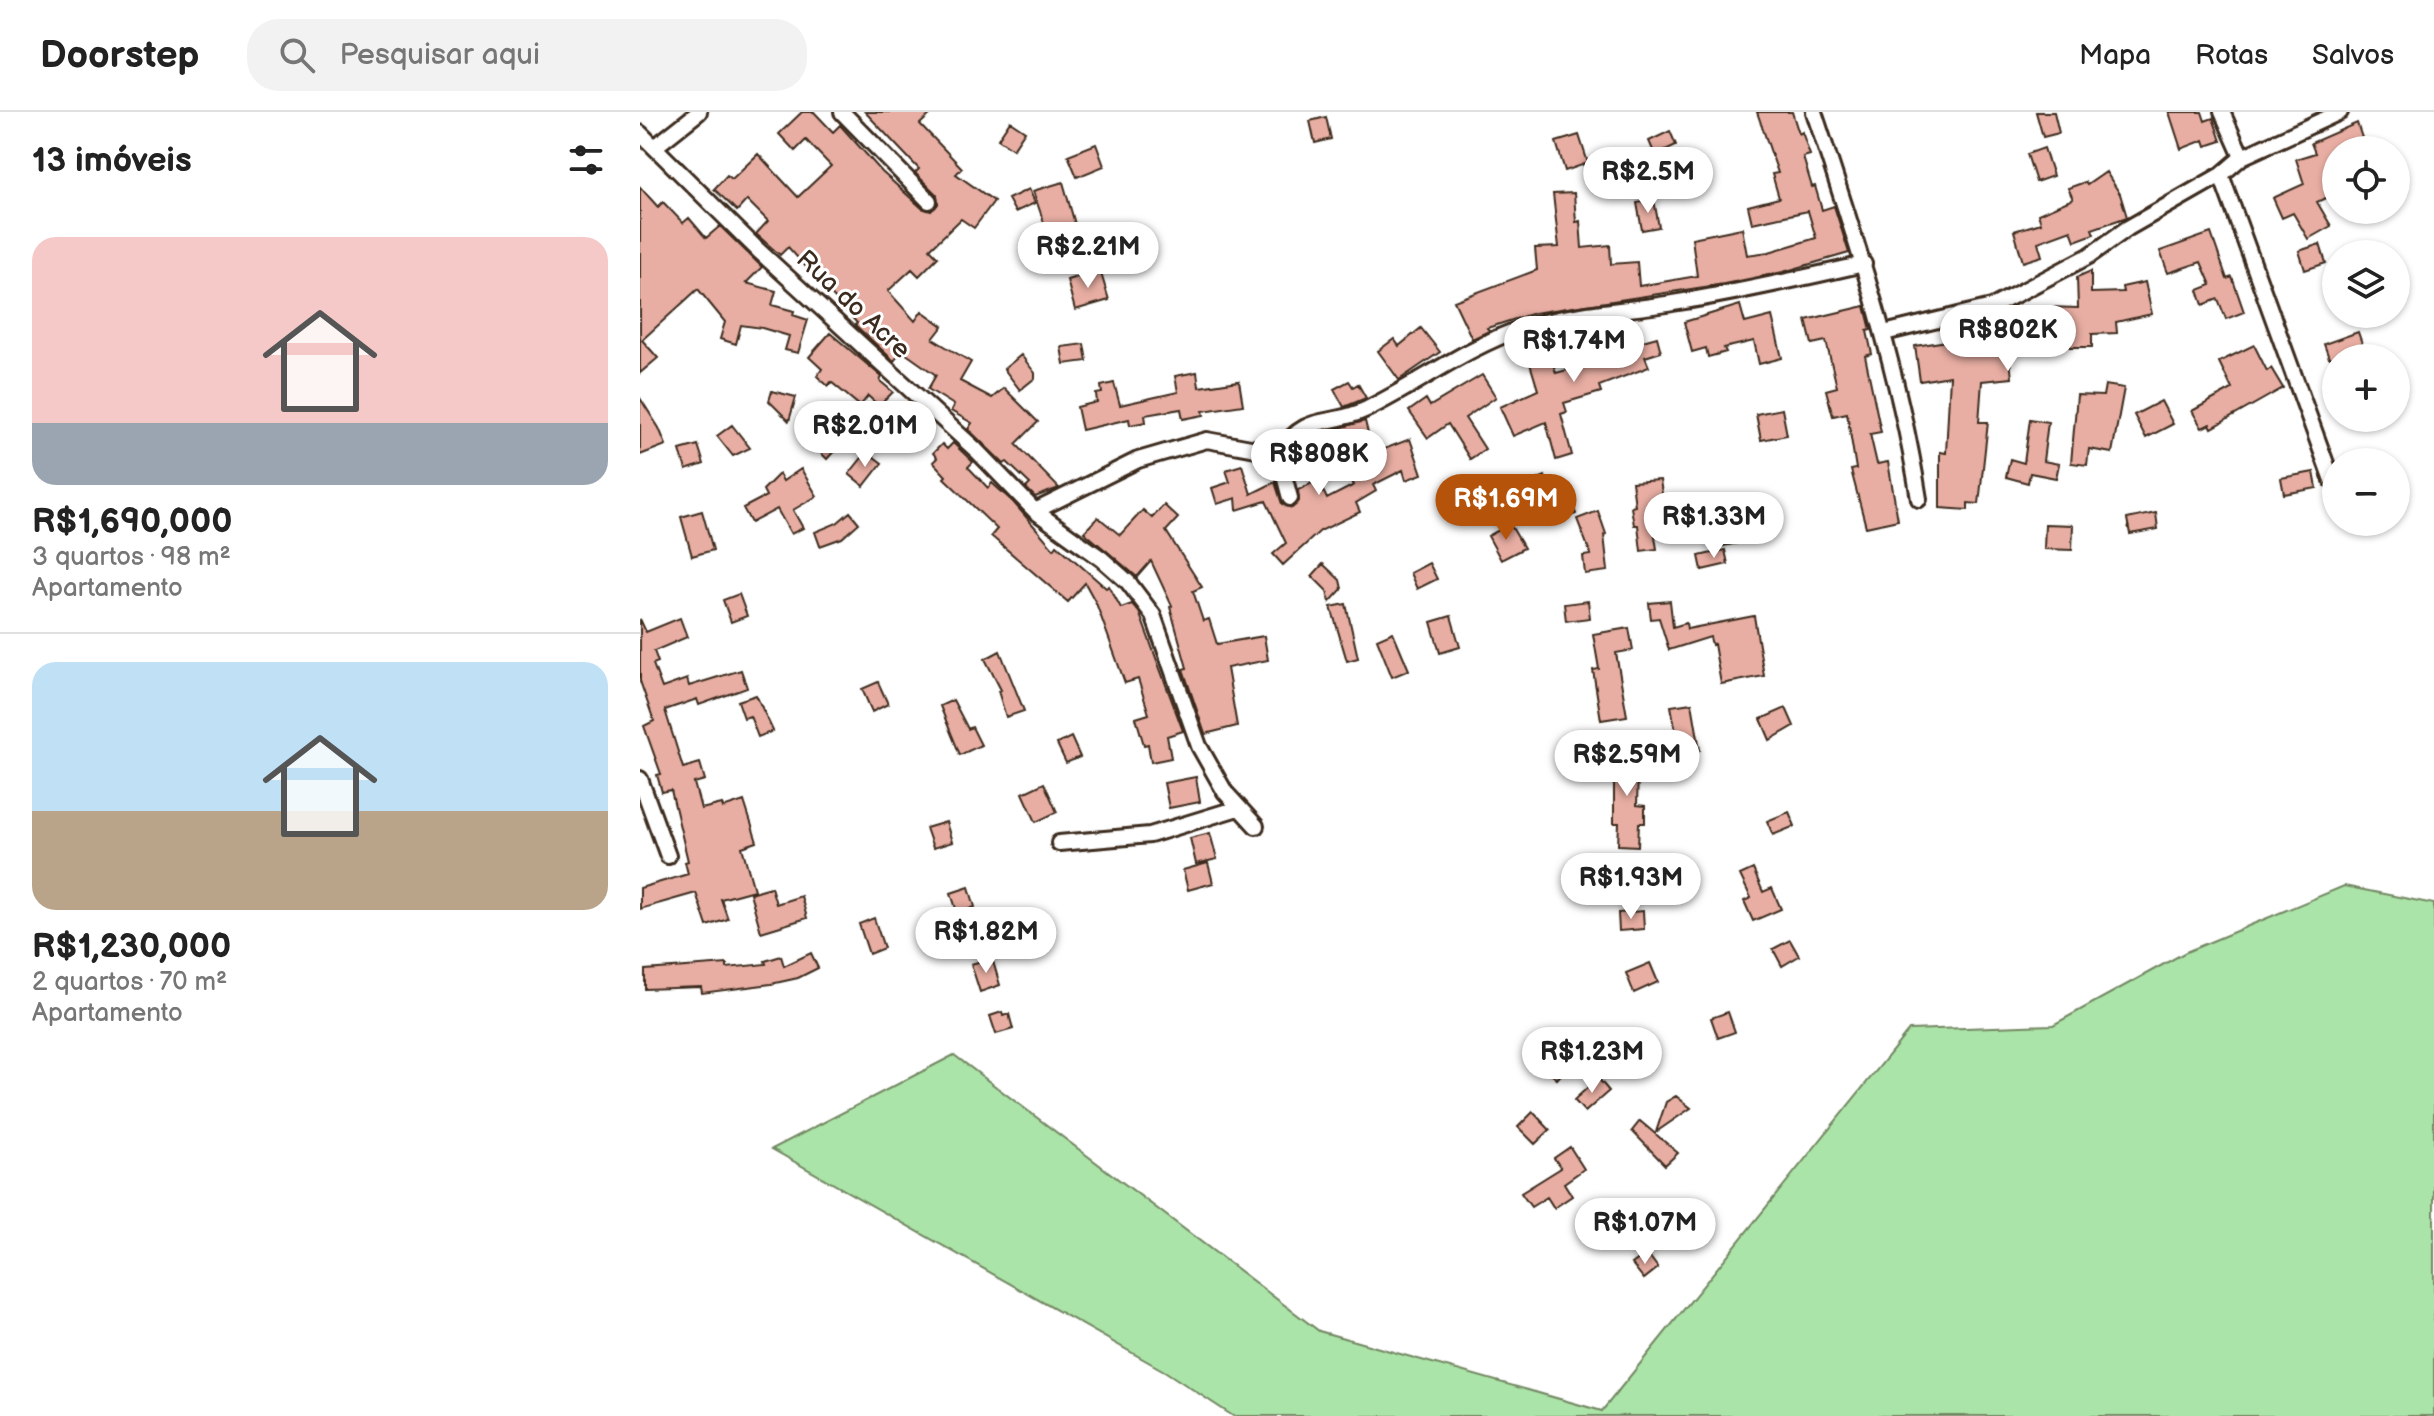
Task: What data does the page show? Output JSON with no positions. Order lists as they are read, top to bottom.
{
  "streets": {
    "street": ["Rua do Acre"]
  },
  "page": {
    "header": "Doorstep",
    "search": "Pesquisar aqui",
    "nav": ["Mapa", "Rotas", "Salvos"],
    "heading": "13 imóveis",
    "map_buttons": ["+", "−"],
    "price": [
      "R$2.5M",
      "R$2.21M",
      "R$802K",
      "R$1.74M",
      "R$2.01M",
      "R$808K",
      "R$1.69M",
      "R$1.33M",
      "R$2.59M",
      "R$1.93M",
      "R$1.82M",
      "R$1.23M",
      "R$1.07M"
    ],
    "list": [
      {
        "name": "R$1,690,000",
        "note": "3 quartos · 98 m² · Apartamento"
      },
      {
        "name": "R$1,230,000",
        "note": "2 quartos · 70 m² · Apartamento"
      }
    ]
  }
}
